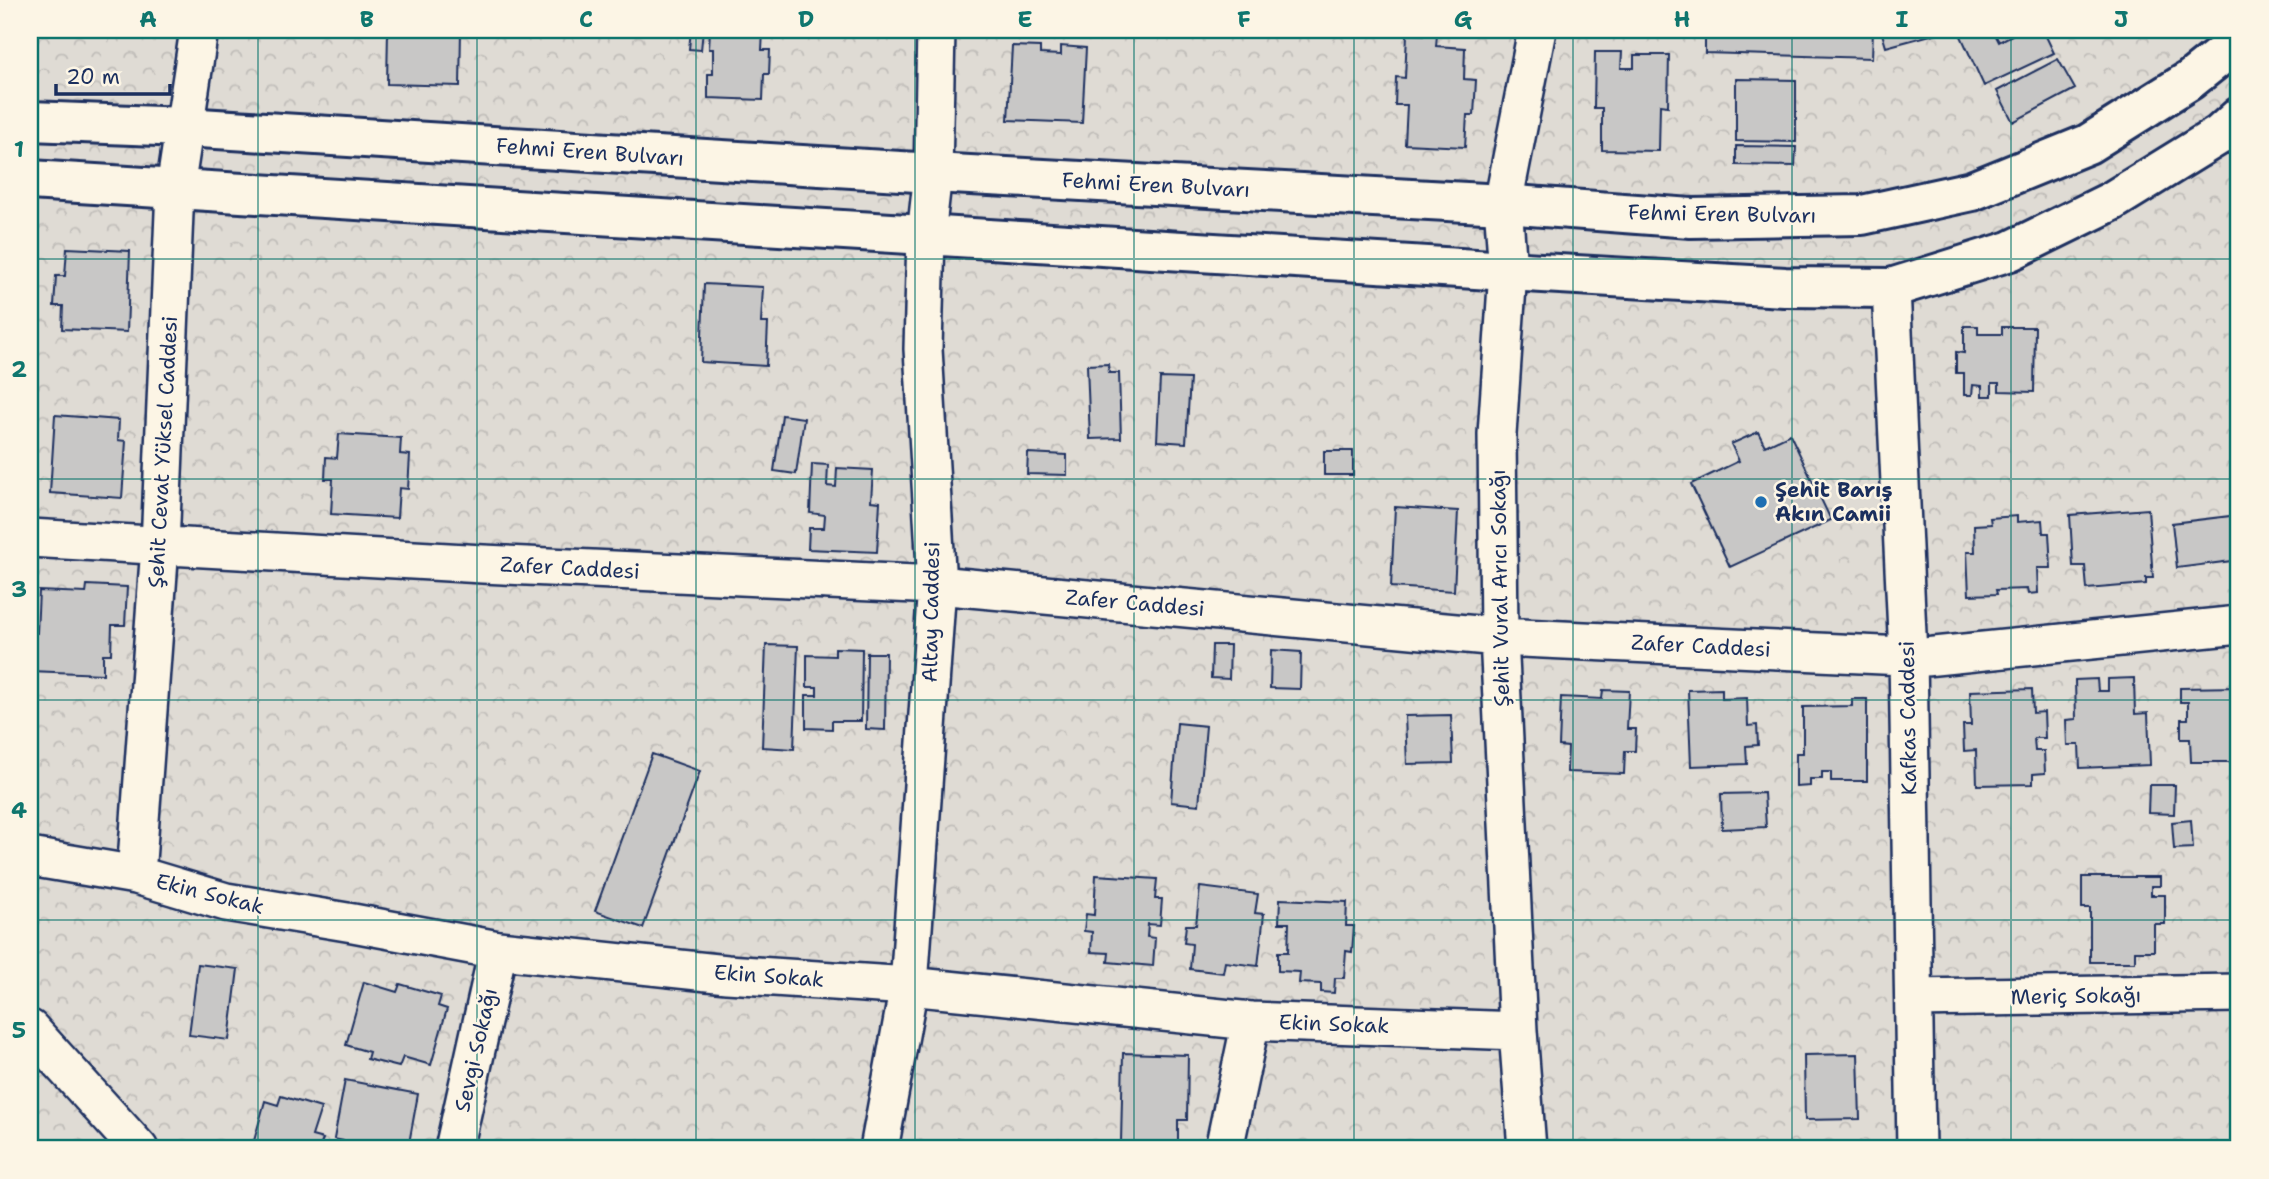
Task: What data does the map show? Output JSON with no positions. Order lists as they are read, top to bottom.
{
  "streets": {
    "street": [
      "Fehmi Eren Bulvarı",
      "Şehit Cevat Yüksel Caddesi",
      "Zafer Caddesi",
      "Şehit Vural Arıcı Sokağı",
      "Altay Caddesi",
      "Kafkas Caddesi",
      "Ekin Sokak",
      "Meriç Sokağı",
      "Sevgi Sokağı"
    ]
  },
  "crossings": [
    ["Fehmi Eren Bulvarı", "Şehit Cevat Yüksel Caddesi"],
    ["Fehmi Eren Bulvarı", "Şehit Vural Arıcı Sokağı"],
    ["Fehmi Eren Bulvarı", "Altay Caddesi"],
    ["Şehit Cevat Yüksel Caddesi", "Zafer Caddesi"],
    ["Şehit Cevat Yüksel Caddesi", "Ekin Sokak"],
    ["Zafer Caddesi", "Şehit Vural Arıcı Sokağı"],
    ["Zafer Caddesi", "Altay Caddesi"],
    ["Zafer Caddesi", "Kafkas Caddesi"],
    ["Şehit Vural Arıcı Sokağı", "Ekin Sokak"],
    ["Altay Caddesi", "Ekin Sokak"],
    ["Kafkas Caddesi", "Meriç Sokağı"],
    ["Ekin Sokak", "Sevgi Sokağı"]
  ],
  "places": ["Şehit Barış Akın Camii"],
  "scale_bar": "20 m",
  "grid": {
    "columns": [
      "A",
      "B",
      "C",
      "D",
      "E",
      "F",
      "G",
      "H",
      "I",
      "J"
    ],
    "rows": [
      "1",
      "2",
      "3",
      "4",
      "5"
    ]
  }
}
